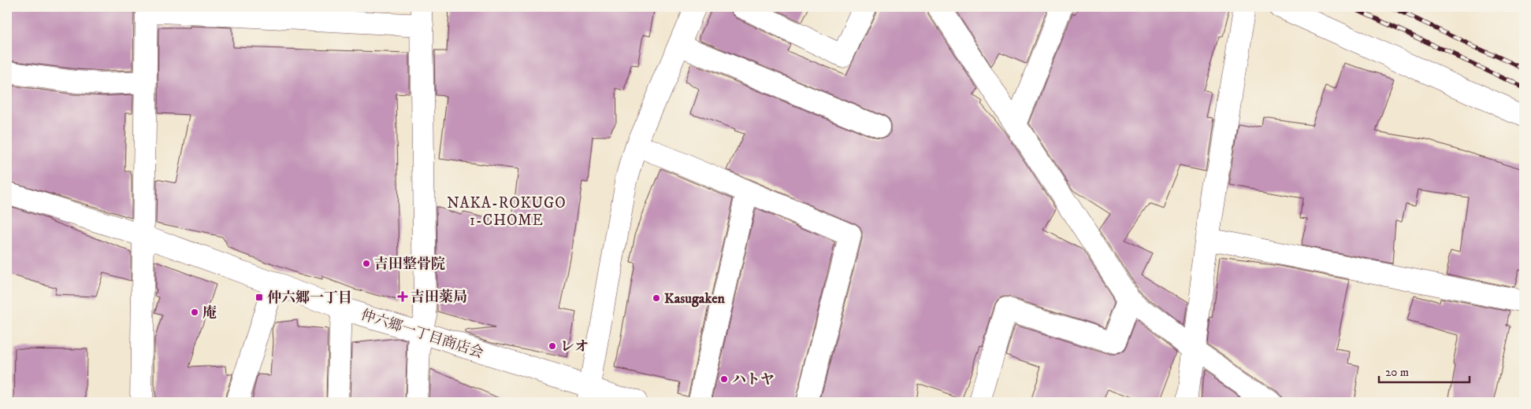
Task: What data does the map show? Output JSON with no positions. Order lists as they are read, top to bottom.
{
  "streets": {
    "street": ["仲六郷一丁目商店会"]
  },
  "districts": ["NAKA-ROKUGO 1-CHOME"],
  "places": {
    "other": [
      "吉田整骨院",
      "Kasugaken",
      "庵",
      "レオ",
      "ハトヤ"
    ],
    "health": ["吉田薬局"],
    "transit": ["仲六郷一丁目"]
  },
  "scale_bar": "20 m"
}
